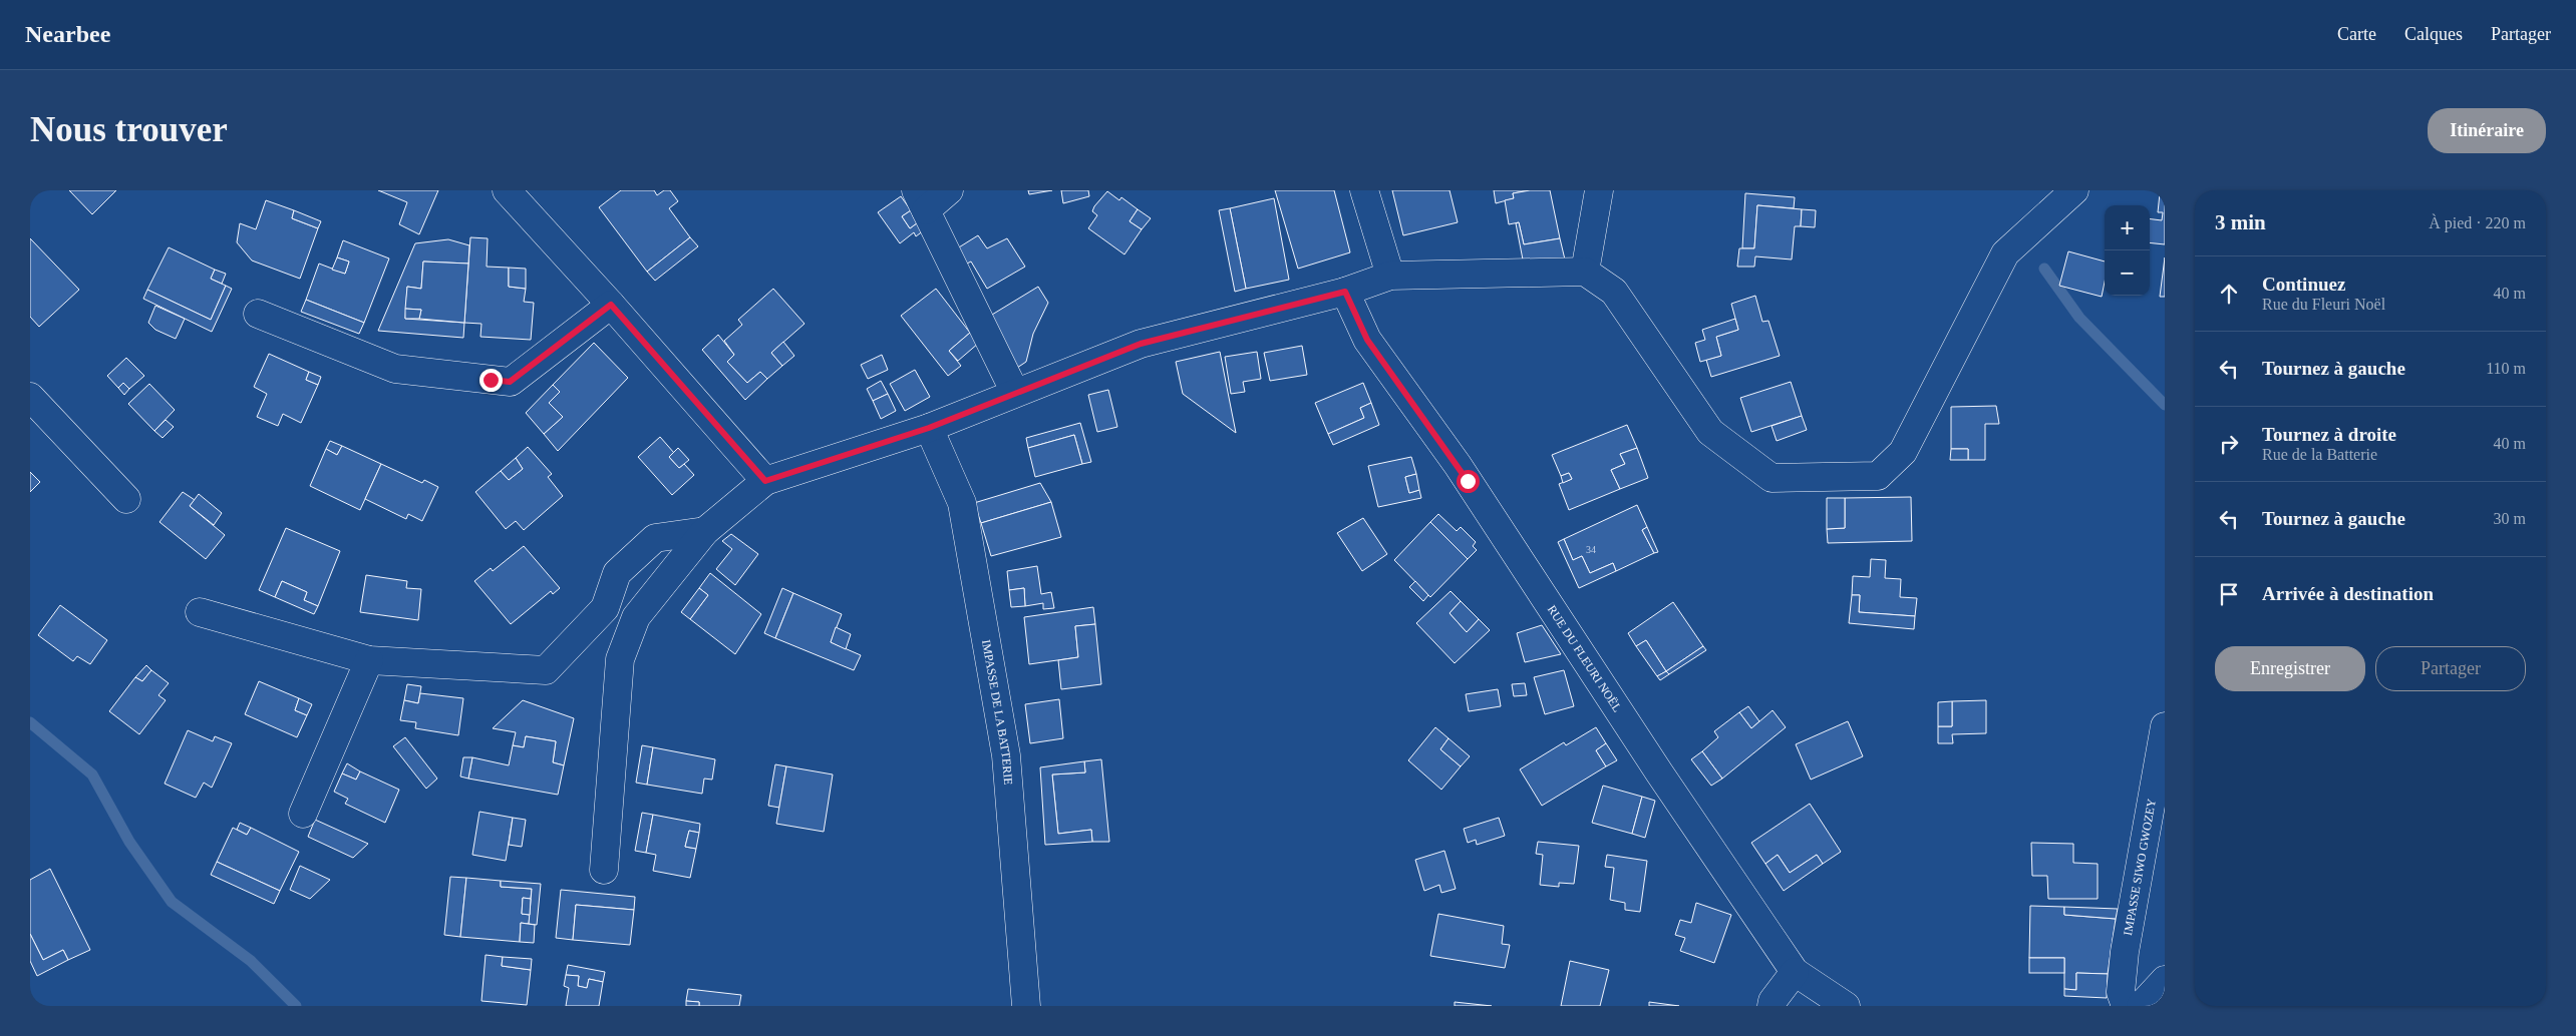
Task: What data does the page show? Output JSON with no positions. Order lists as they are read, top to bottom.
{
  "streets": {
    "street": ["RUE DU FLEURI NOËL", "IMPASSE DE LA BATTERIE", "IMPASSE SIWO GWOZEY"]
  },
  "house_numbers": ["34"],
  "page": {
    "header": "Nearbee",
    "nav": ["Carte", "Calques", "Partager"],
    "buttons": [
      "Itinéraire",
      ["Enregistrer", "Partager"]
    ],
    "title": "Nous trouver",
    "heading": ["3 min", "À pied · 220 m"],
    "map_buttons": ["+", "−"],
    "list": [
      ["Continuez", "Rue du Fleuri Noël", "40 m"],
      ["Tournez à gauche", "110 m"],
      ["Tournez à droite", "Rue de la Batterie", "40 m"],
      ["Tournez à gauche", "30 m"],
      "Arrivée à destination"
    ]
  }
}
